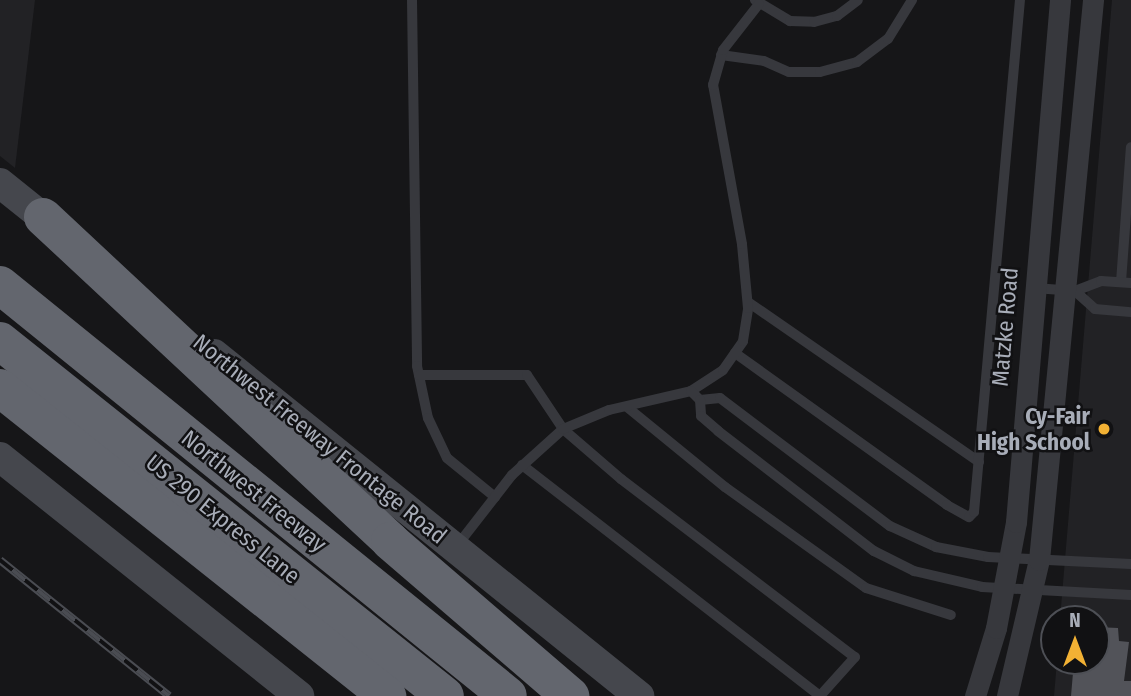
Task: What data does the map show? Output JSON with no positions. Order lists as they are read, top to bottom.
{
  "streets": {
    "highway": ["Northwest Freeway", "US 290 Express Lane"],
    "main road": ["Northwest Freeway Frontage Road"],
    "street": ["Matzke Road"]
  },
  "places": ["Cy-Fair High School"],
  "north": "top"
}
